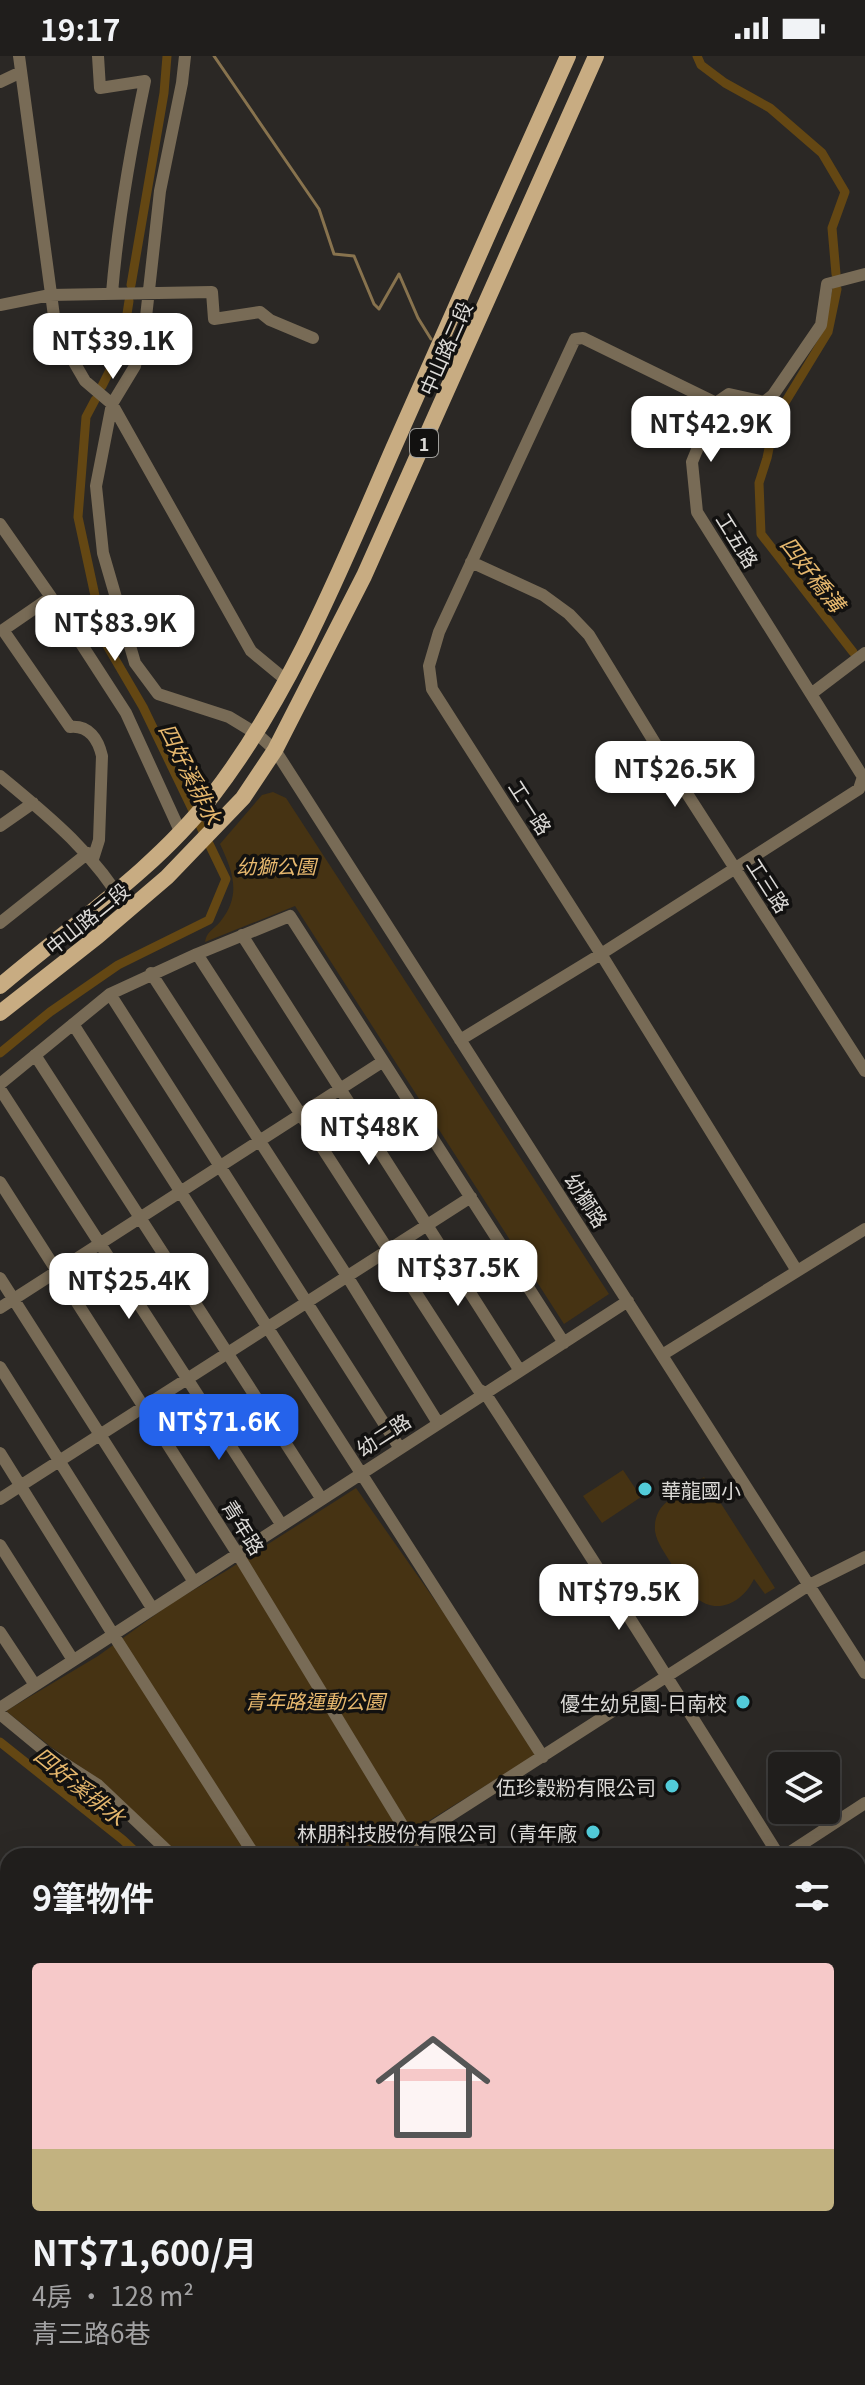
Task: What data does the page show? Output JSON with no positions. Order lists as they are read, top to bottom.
{
  "streets": {
    "main road": ["中山路二段", "1"],
    "street": [
      "工五路",
      "工一路",
      "工三路",
      "幼獅路",
      "幼二路",
      "青年路"
    ]
  },
  "crossings": [
    ["中山路二段", "幼獅路"],
    ["工五路", "工一路"],
    ["工五路", "工三路"],
    ["工一路", "工三路"],
    ["幼獅路", "幼二路"],
    ["幼二路", "青年路"]
  ],
  "water": ["四好橋溝", "四好溪排水"],
  "parks": ["幼獅公園", "青年路運動公園"],
  "places": [
    "華龍國小",
    "優生幼兒園-日南校",
    "伍珍穀粉有限公司",
    "林朋科技股份有限公司（青年廠"
  ],
  "page": {
    "status": "19:17",
    "price": [
      "NT$39.1K",
      "NT$42.9K",
      "NT$83.9K",
      "NT$26.5K",
      "NT$48K",
      "NT$37.5K",
      "NT$25.4K",
      "NT$71.6K",
      "NT$79.5K"
    ],
    "heading": "9筆物件",
    "list": [
      {
        "name": "NT$71,600/月",
        "note": "4房 · 128 m² · 青三路6巷"
      }
    ]
  }
}
